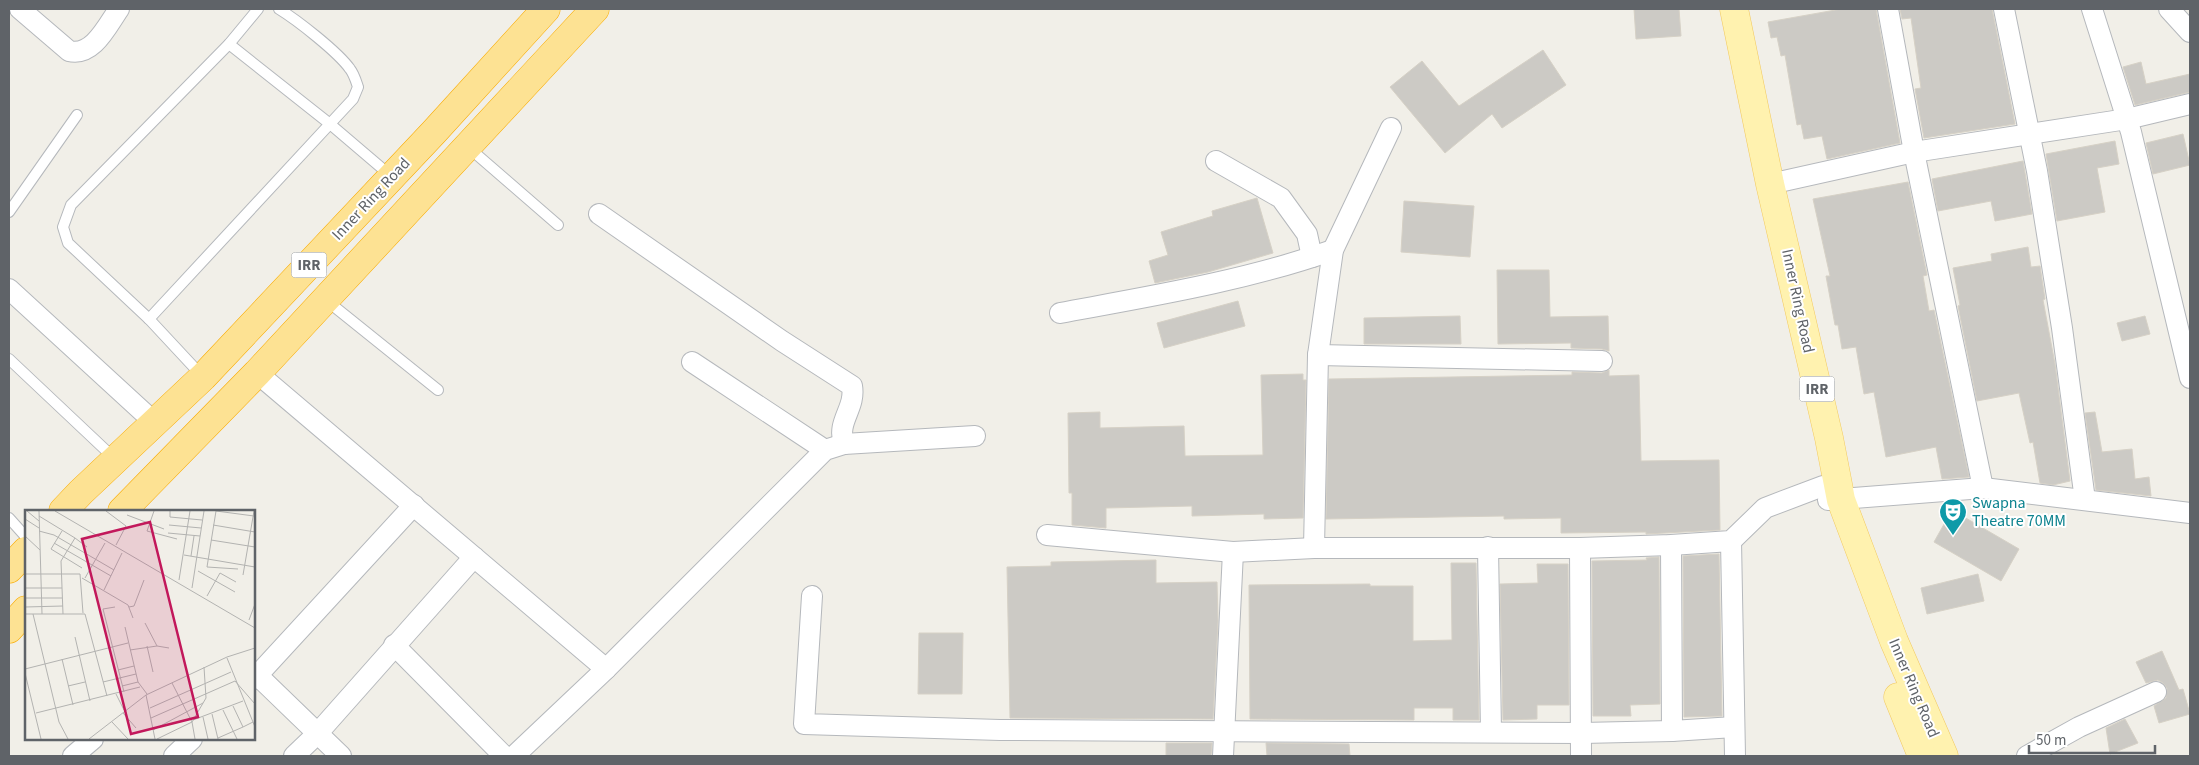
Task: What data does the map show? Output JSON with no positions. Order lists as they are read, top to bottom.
{
  "streets": {
    "highway": ["Inner Ring Road", "IRR"]
  },
  "places": {
    "theatre": ["Swapna Theatre 70MM"]
  },
  "scale_bar": "50 m"
}
